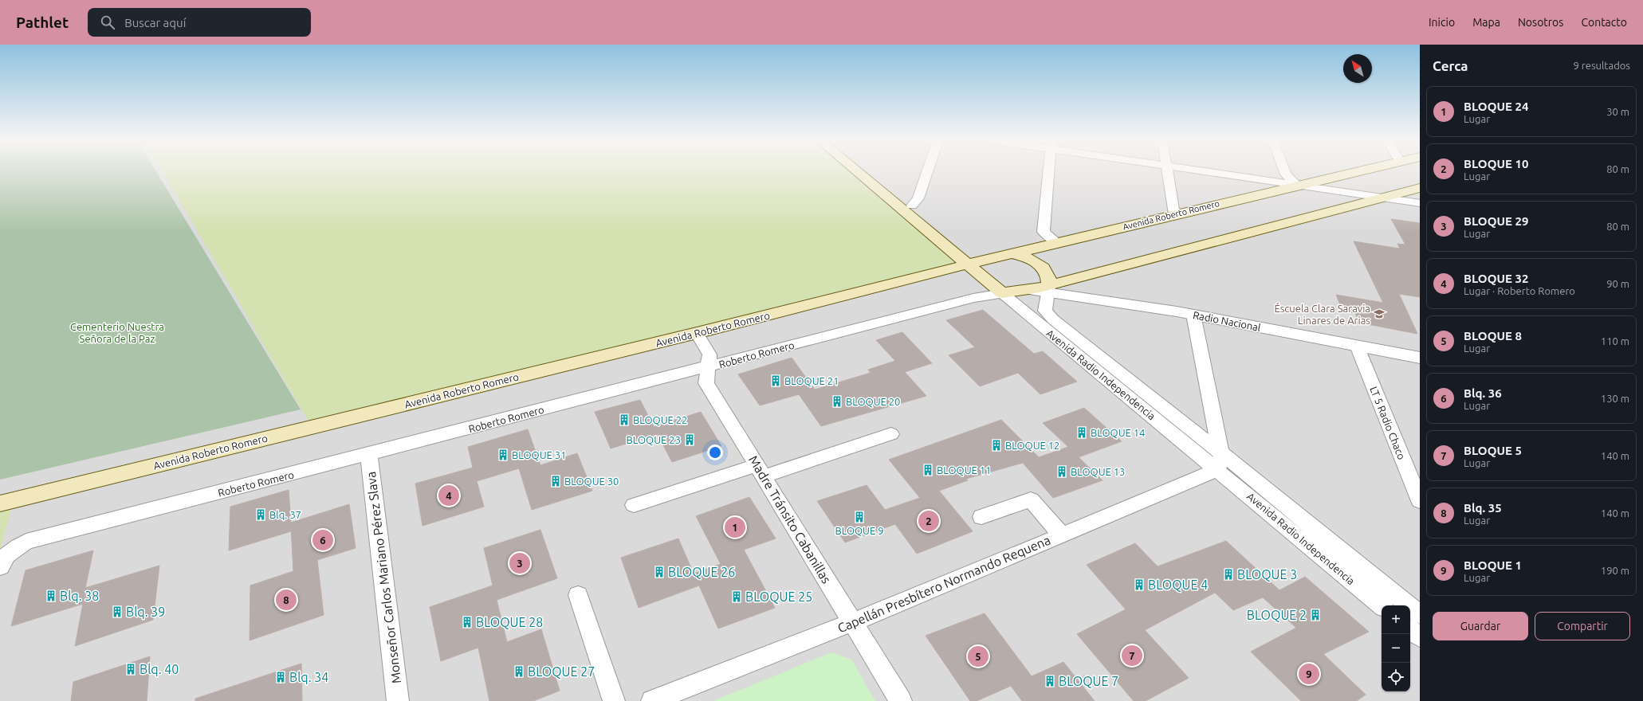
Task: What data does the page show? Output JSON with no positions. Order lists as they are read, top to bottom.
{
  "streets": {
    "main road": ["Avenida Roberto Romero", "Avenida Radio Independencia"],
    "street": [
      "Radio Nacional",
      "Roberto Romero",
      "LT 5 Radio Chaco",
      "Madre Tránsito Cabanillas",
      "Monseñor Carlos Mariano Pérez Slava",
      "Capellán Presbítero Normando Requena"
    ]
  },
  "crossings": [
    ["Avenida Roberto Romero", "Avenida Radio Independencia"],
    ["Avenida Roberto Romero", "Madre Tránsito Cabanillas"],
    ["Radio Nacional", "Avenida Radio Independencia"],
    ["Radio Nacional", "LT 5 Radio Chaco"],
    ["Roberto Romero", "Avenida Radio Independencia"],
    ["Roberto Romero", "Madre Tránsito Cabanillas"],
    ["Roberto Romero", "Monseñor Carlos Mariano Pérez Slava"],
    ["Avenida Radio Independencia", "Capellán Presbítero Normando Requena"],
    ["Madre Tránsito Cabanillas", "Capellán Presbítero Normando Requena"]
  ],
  "parks": ["Cementerio Nuestra Señora de la Paz"],
  "places": {
    "school or university": ["Éscuela Clara Saravia Linares de Arias"],
    "building": [
      "BLOQUE 21",
      "BLOQUE 20",
      "BLOQUE 22",
      "BLOQUE 14",
      "BLOQUE 23",
      "BLOQUE 12",
      "BLOQUE 31",
      "BLOQUE 11",
      "BLOQUE 13",
      "BLOQUE 30",
      "Blq. 37",
      "BLOQUE 9",
      "BLOQUE 26",
      "BLOQUE 3",
      "BLOQUE 4",
      "Blq. 38",
      "BLOQUE 25",
      "Blq. 39",
      "BLOQUE 2",
      "BLOQUE 28",
      "Blq. 40",
      "BLOQUE 27",
      "Blq. 34",
      "BLOQUE 7"
    ]
  },
  "north": "top left",
  "page": {
    "header": "Pathlet",
    "search": "Buscar aquí",
    "nav": [
      "Inicio",
      "Mapa",
      "Nosotros",
      "Contacto"
    ],
    "heading": ["Cerca", "9 resultados"],
    "list": [
      {
        "mark": "1",
        "name": "BLOQUE 24",
        "note": "Lugar",
        "value": "30 m"
      },
      {
        "mark": "2",
        "name": "BLOQUE 10",
        "note": "Lugar",
        "value": "80 m"
      },
      {
        "mark": "3",
        "name": "BLOQUE 29",
        "note": "Lugar",
        "value": "80 m"
      },
      {
        "mark": "4",
        "name": "BLOQUE 32",
        "note": "Lugar · Roberto Romero",
        "value": "90 m"
      },
      {
        "mark": "5",
        "name": "BLOQUE 8",
        "note": "Lugar",
        "value": "110 m"
      },
      {
        "mark": "6",
        "name": "Blq. 36",
        "note": "Lugar",
        "value": "130 m"
      },
      {
        "mark": "7",
        "name": "BLOQUE 5",
        "note": "Lugar",
        "value": "140 m"
      },
      {
        "mark": "8",
        "name": "Blq. 35",
        "note": "Lugar",
        "value": "140 m"
      },
      {
        "mark": "9",
        "name": "BLOQUE 1",
        "note": "Lugar",
        "value": "190 m"
      }
    ],
    "pins": [
      "4",
      "2",
      "1",
      "6",
      "3",
      "8",
      "7",
      "5",
      "9"
    ],
    "buttons": ["Guardar", "Compartir"],
    "map_buttons": ["+", "−"]
  }
}
